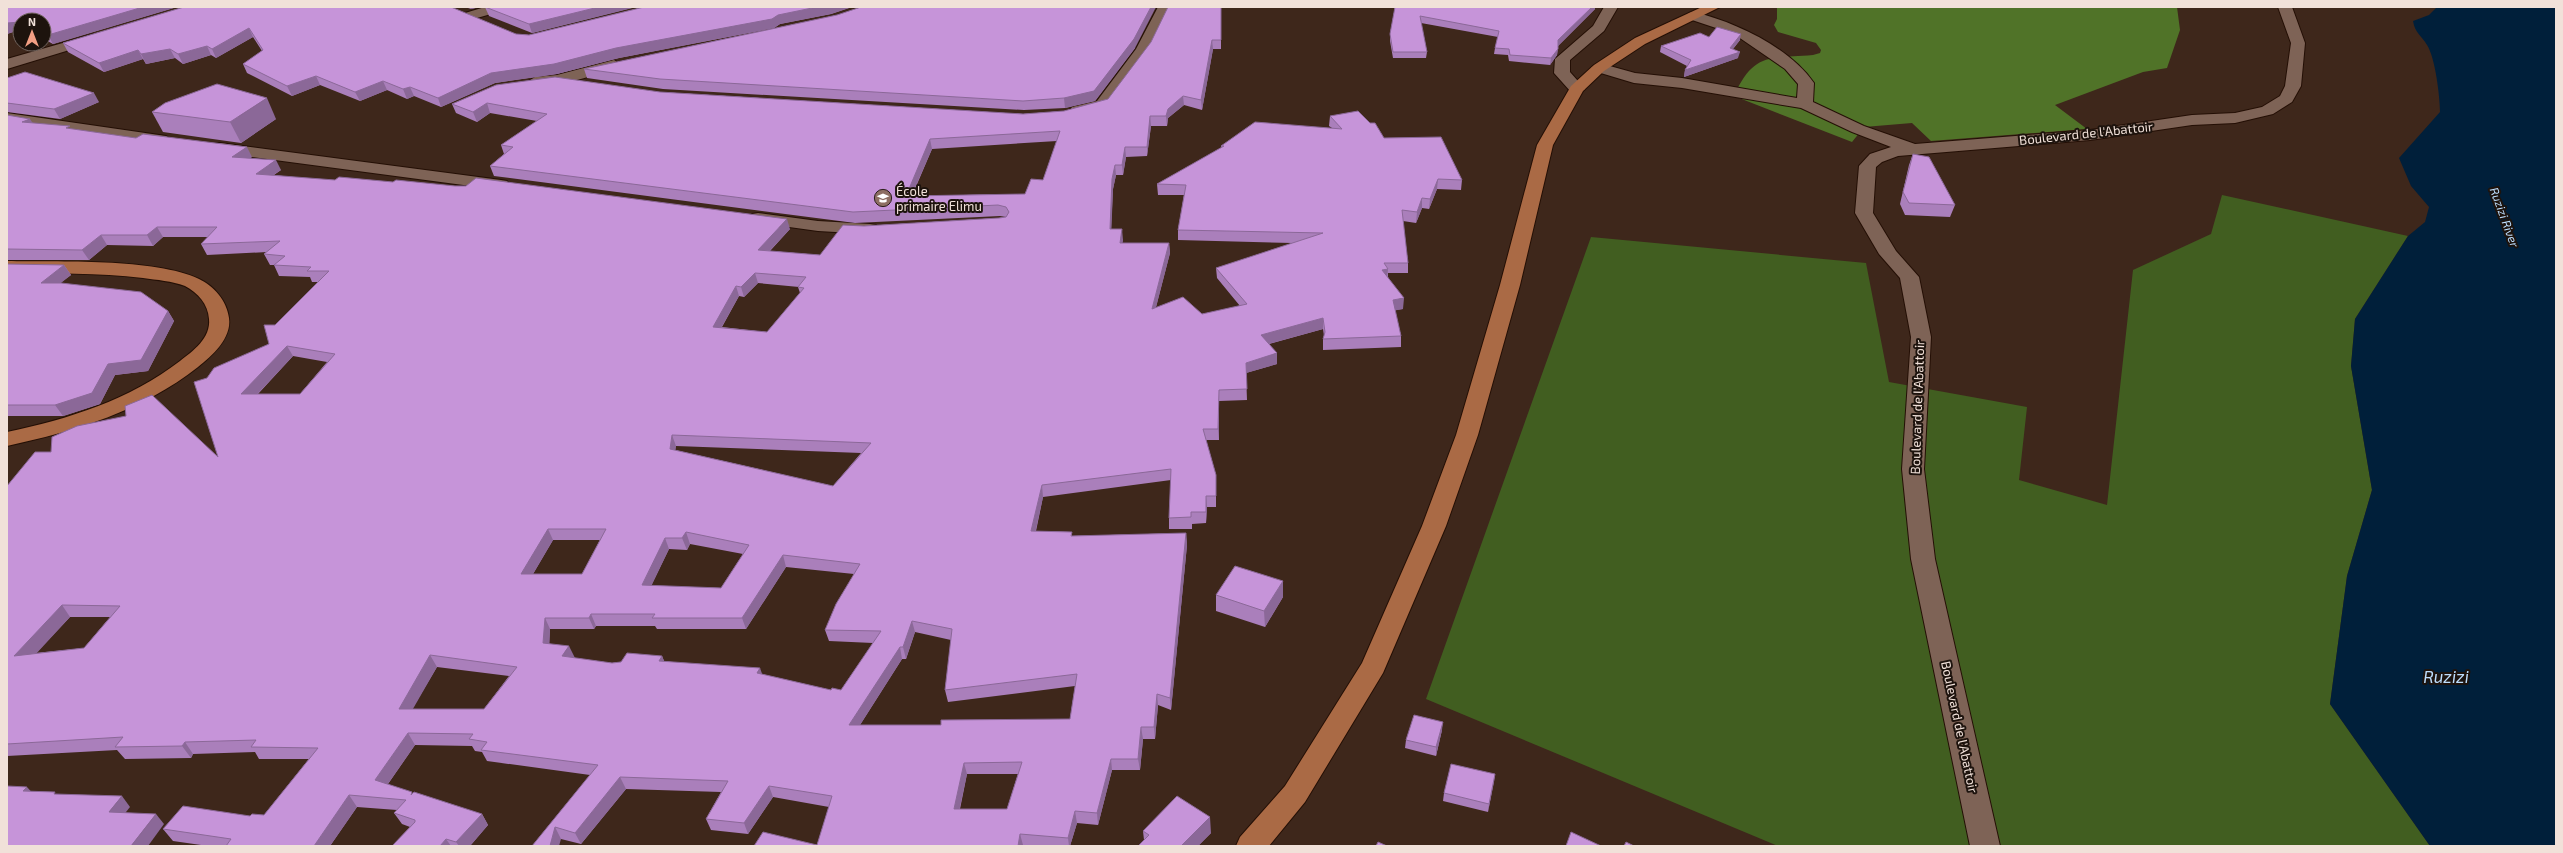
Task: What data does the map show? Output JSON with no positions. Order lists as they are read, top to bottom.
{
  "streets": {
    "street": ["Boulevard de l'Abattoir"]
  },
  "water": ["Ruzizi River", "Ruzizi"],
  "places": {
    "school or university": ["École primaire Elimu"]
  },
  "north": "top"
}
